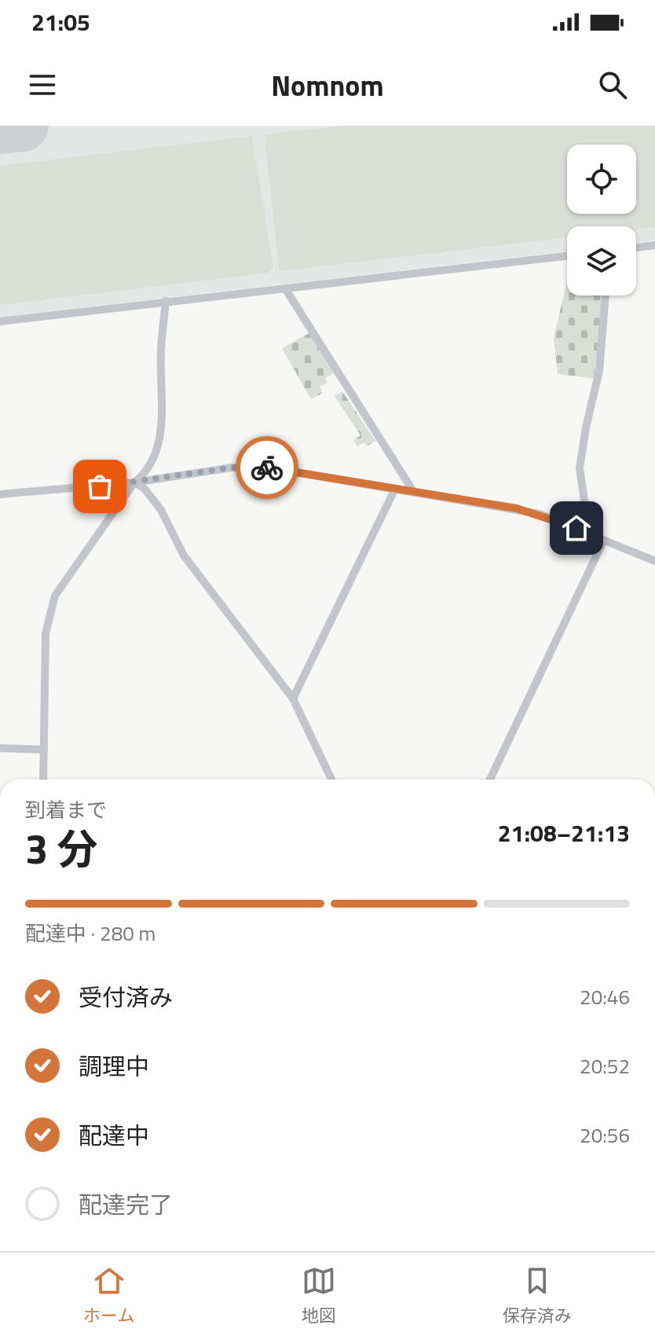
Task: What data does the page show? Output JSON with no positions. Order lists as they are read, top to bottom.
{
  "page": {
    "status": "21:05",
    "header": "Nomnom",
    "heading": ["3 分", "到着まで", "21:08–21:13"],
    "bar": "配達中 · 280 m",
    "list": [
      ["受付済み", "20:46"],
      ["調理中", "20:52"],
      ["配達中", "20:56"],
      "配達完了"
    ],
    "tabs": ["ホーム", "地図", "保存済み"]
  }
}
